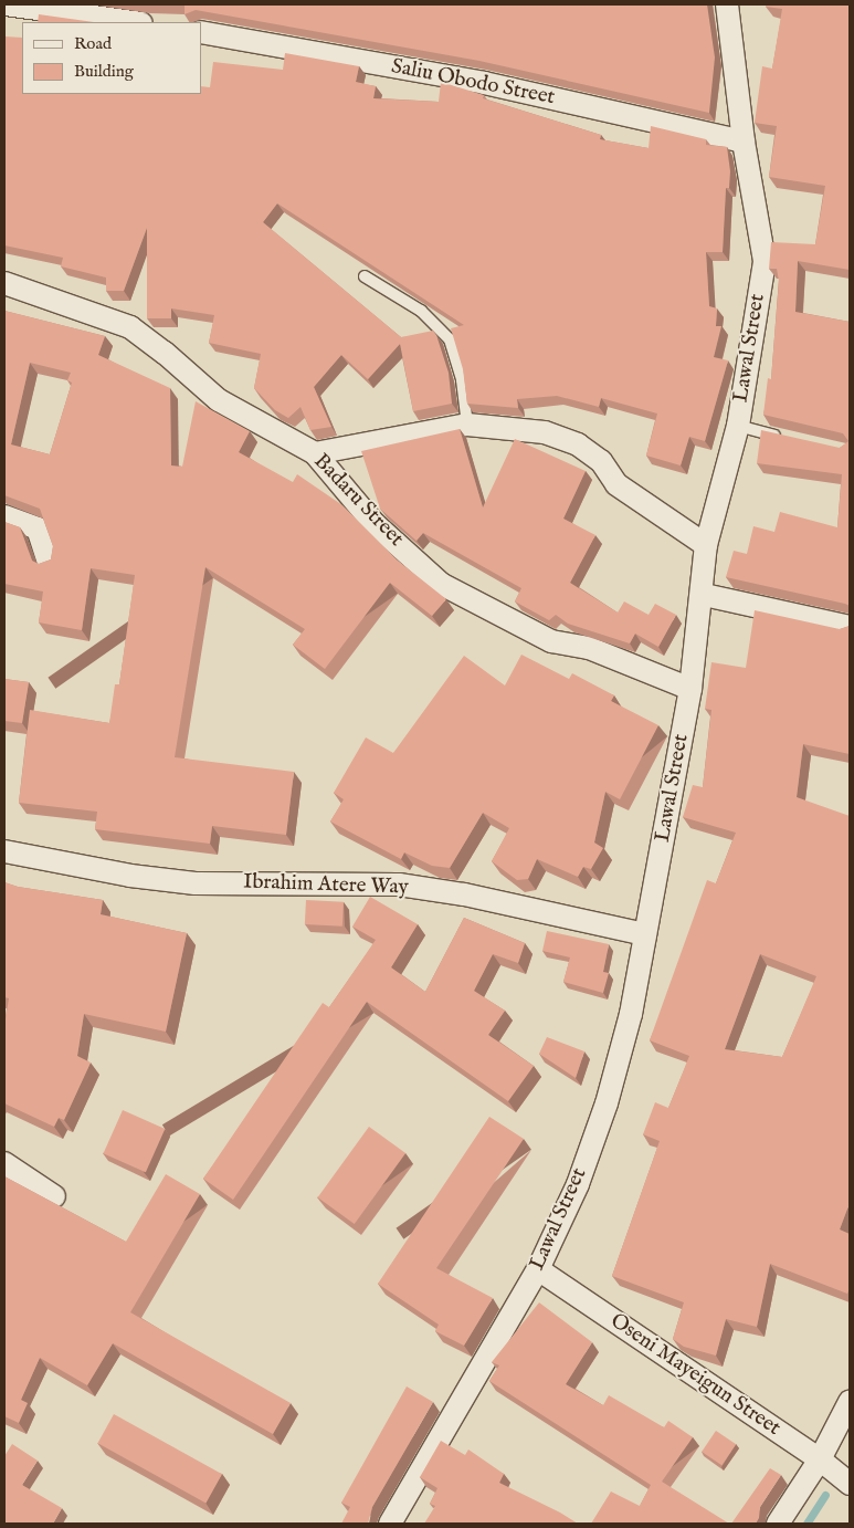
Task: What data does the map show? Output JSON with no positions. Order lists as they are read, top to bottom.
{
  "streets": {
    "street": [
      "Saliu Obodo Street",
      "Lawal Street",
      "Badaru Street",
      "Ibrahim Atere Way",
      "Oseni Mayeigun Street"
    ]
  },
  "crossings": [
    ["Saliu Obodo Street", "Lawal Street"],
    ["Lawal Street", "Badaru Street"],
    ["Lawal Street", "Ibrahim Atere Way"],
    ["Lawal Street", "Oseni Mayeigun Street"]
  ],
  "legend": ["Road", "Building"]
}
